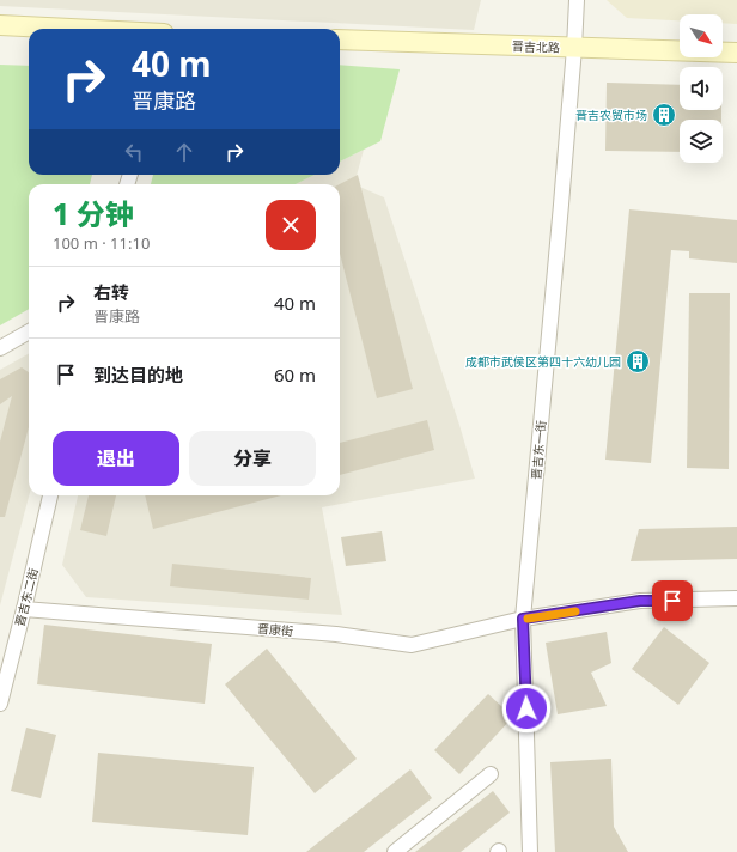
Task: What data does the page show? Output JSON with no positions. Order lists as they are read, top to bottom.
{
  "streets": {
    "street": [
      "晋吉北路",
      "晋吉东一街",
      "晋吉东二街",
      "晋康街"
    ]
  },
  "crossings": [
    ["晋吉北路", "晋吉东一街"],
    ["晋吉东一街", "晋康街"],
    ["晋吉东二街", "晋康街"]
  ],
  "places": {
    "building": ["晋吉农贸市场", "成都市武侯区第四十六幼儿园"]
  },
  "north": "bottom right",
  "page": {
    "turn": ["40 m", "晋康路"],
    "heading": ["1 分钟", "100 m · 11:10"],
    "list": [
      {
        "name": "右转",
        "note": "晋康路",
        "value": "40 m"
      },
      {
        "name": "到达目的地",
        "value": "60 m"
      }
    ],
    "buttons": ["退出", "分享"]
  }
}
